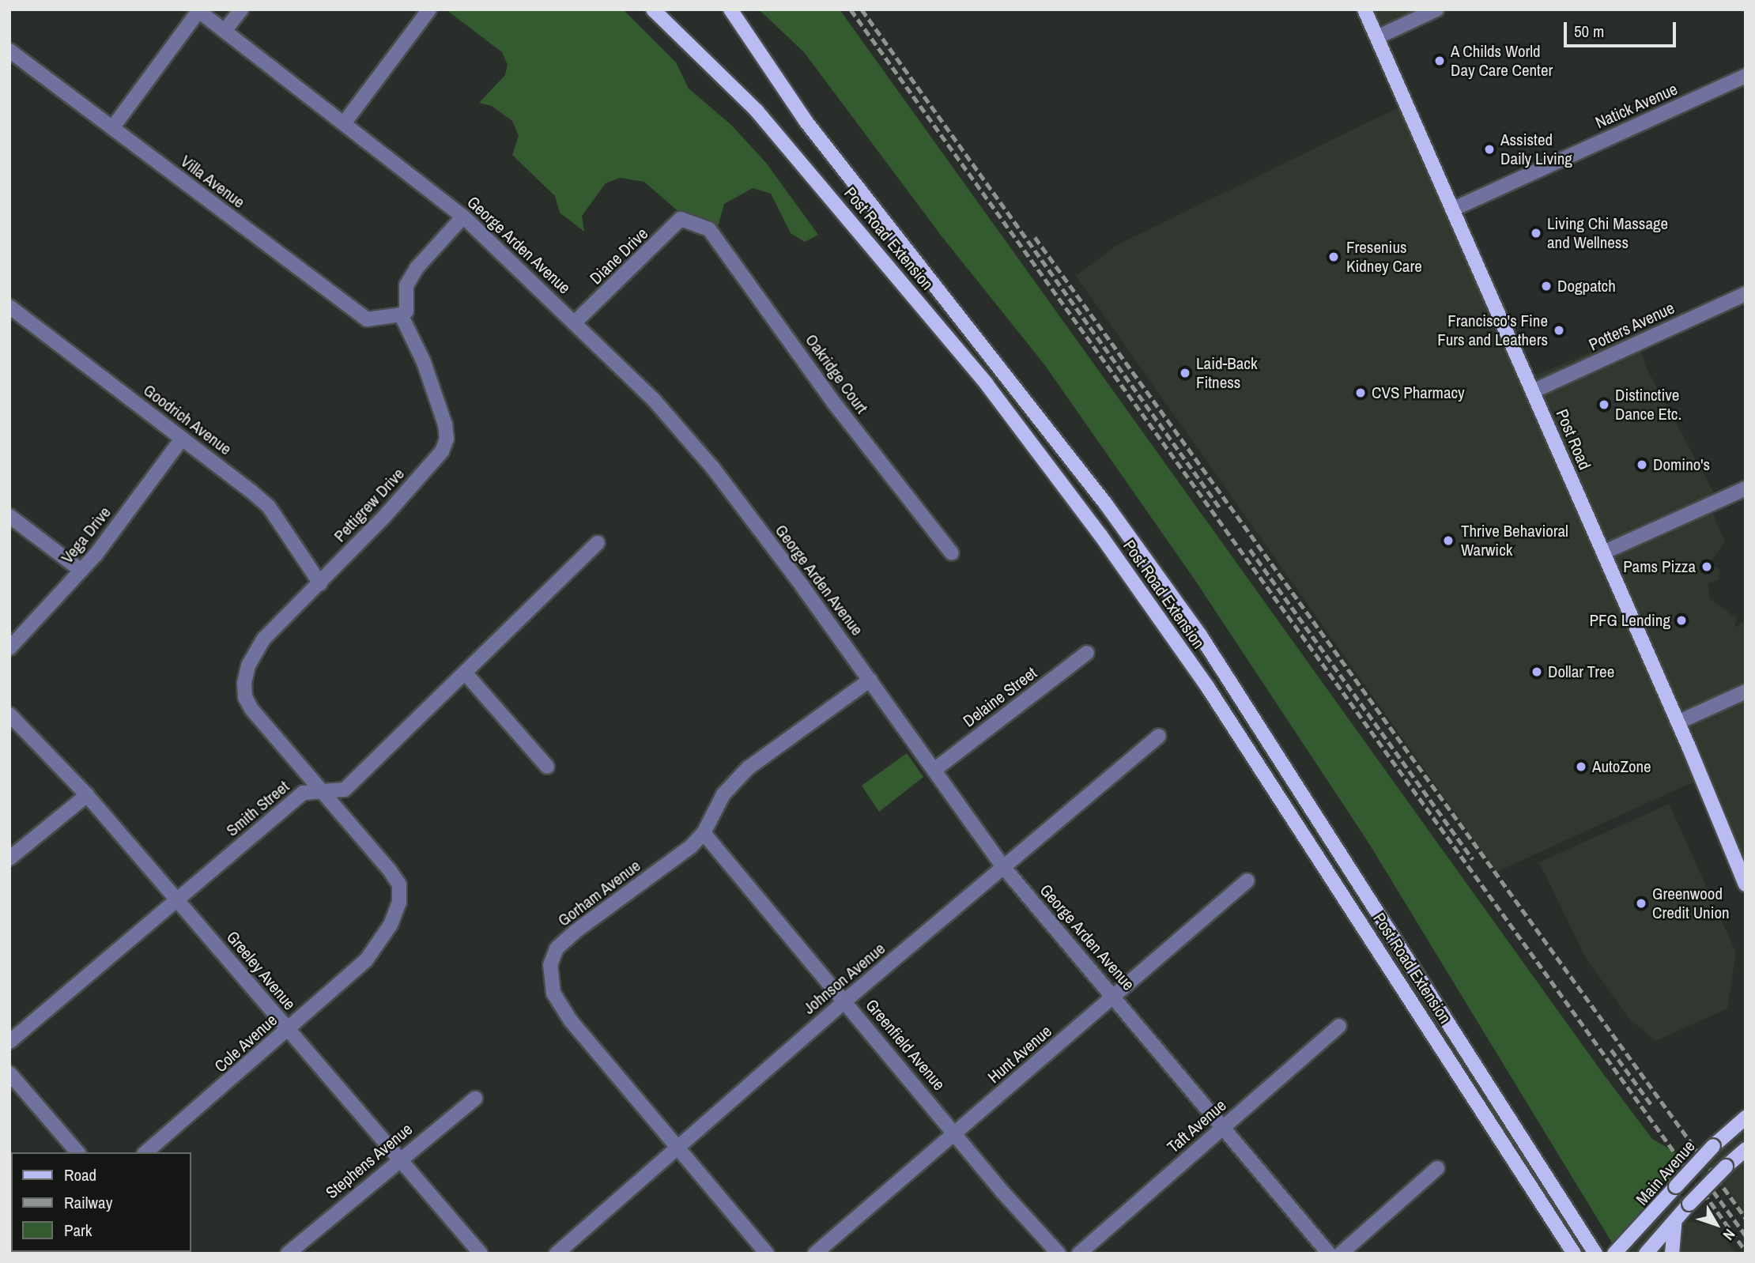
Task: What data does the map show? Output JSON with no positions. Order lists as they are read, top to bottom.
{
  "streets": {
    "main road": ["Post Road Extension", "Post Road", "Main Avenue"],
    "street": [
      "Natick Avenue",
      "Villa Avenue",
      "George Arden Avenue",
      "Diane Drive",
      "Potters Avenue",
      "Oakridge Court",
      "Goodrich Avenue",
      "Pettigrew Drive",
      "Vega Drive",
      "Delaine Street",
      "Smith Street",
      "Gorham Avenue",
      "Greeley Avenue",
      "Johnson Avenue",
      "Cole Avenue",
      "Greenfield Avenue",
      "Hunt Avenue",
      "Taft Avenue",
      "Stephens Avenue"
    ]
  },
  "crossings": [
    ["Natick Avenue", "Post Road"],
    ["Villa Avenue", "Pettigrew Drive"],
    ["George Arden Avenue", "Diane Drive"],
    ["George Arden Avenue", "Delaine Street"],
    ["George Arden Avenue", "Gorham Avenue"],
    ["George Arden Avenue", "Johnson Avenue"],
    ["George Arden Avenue", "Hunt Avenue"],
    ["George Arden Avenue", "Taft Avenue"],
    ["Diane Drive", "Oakridge Court"],
    ["Potters Avenue", "Post Road"],
    ["Goodrich Avenue", "Pettigrew Drive"],
    ["Goodrich Avenue", "Vega Drive"],
    ["Pettigrew Drive", "Smith Street"],
    ["Pettigrew Drive", "Cole Avenue"],
    ["Smith Street", "Greeley Avenue"],
    ["Smith Street", "Cole Avenue"],
    ["Gorham Avenue", "Johnson Avenue"],
    ["Gorham Avenue", "Greenfield Avenue"],
    ["Greeley Avenue", "Cole Avenue"],
    ["Greeley Avenue", "Stephens Avenue"],
    ["Johnson Avenue", "Greenfield Avenue"],
    ["Greenfield Avenue", "Hunt Avenue"]
  ],
  "places": [
    "A Childs World Day Care Center",
    "Assisted Daily Living",
    "Living Chi Massage and Wellness",
    "Fresenius Kidney Care",
    "Dogpatch",
    "Francisco's Fine Furs and Leathers",
    "Laid-Back Fitness",
    "CVS Pharmacy",
    "Distinctive Dance Etc.",
    "Domino's",
    "Thrive Behavioral Warwick",
    "Pams Pizza",
    "PFG Lending",
    "Dollar Tree",
    "AutoZone",
    "Greenwood Credit Union"
  ],
  "legend": ["Road", "Railway", "Park"],
  "scale_bar": "50 m",
  "north": "bottom right"
}
